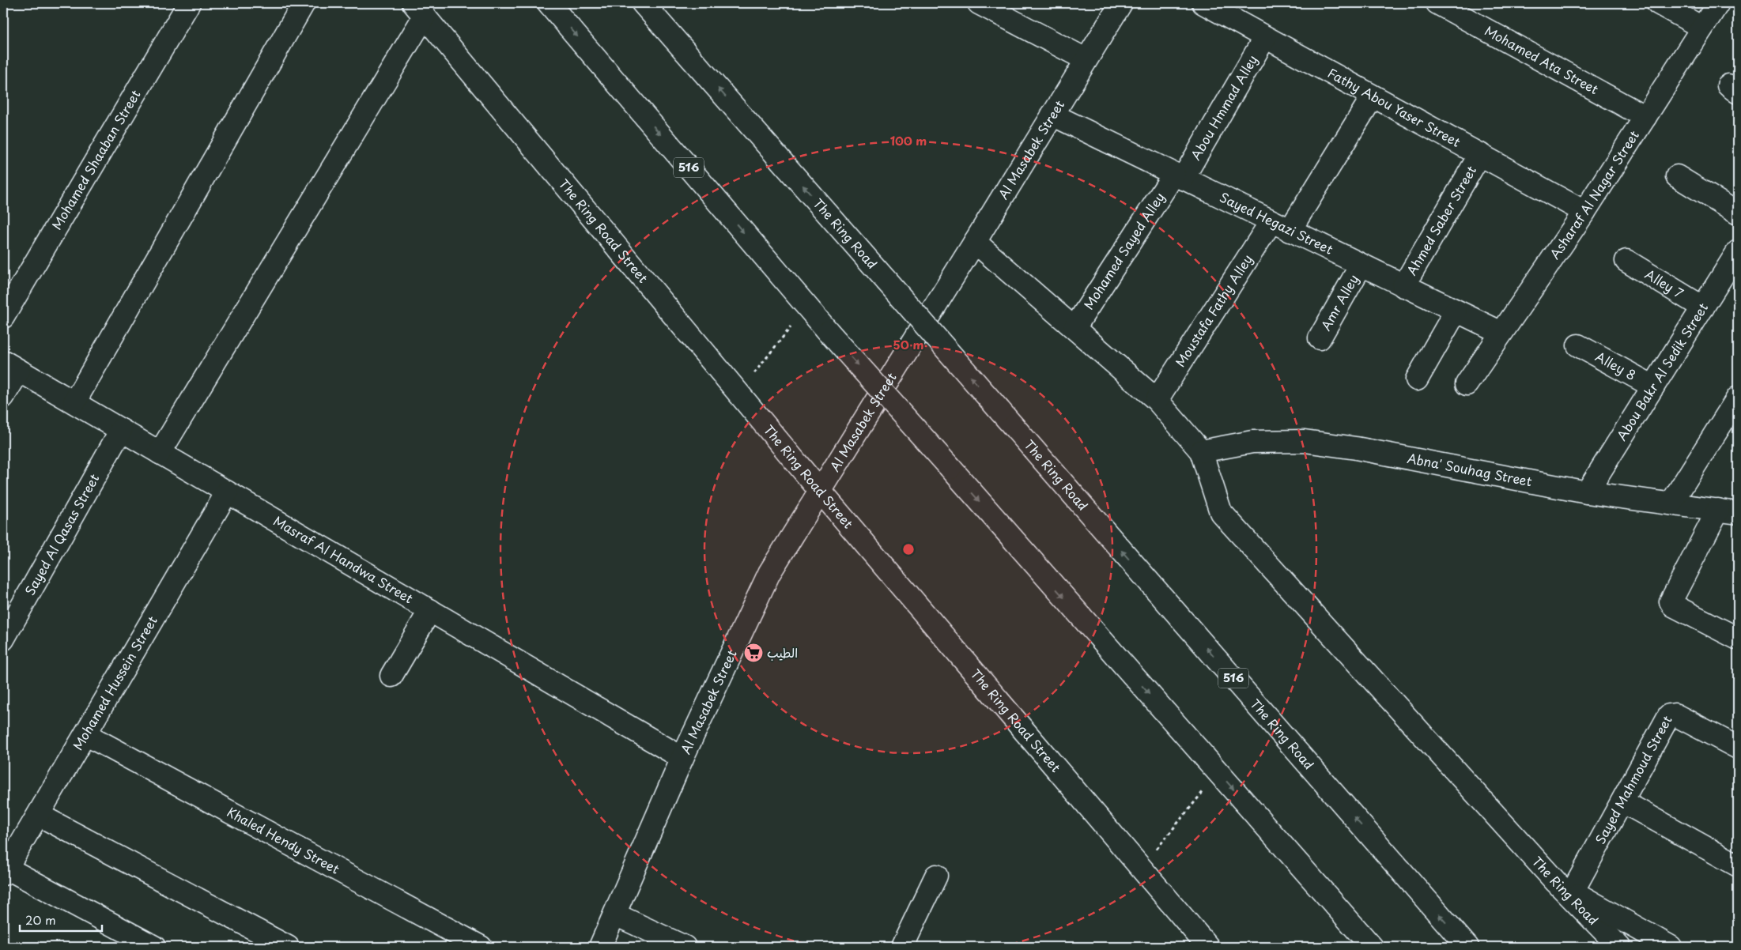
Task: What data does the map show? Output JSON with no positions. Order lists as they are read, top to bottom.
{
  "streets": {
    "main road": [
      "Mohamed Ata Street",
      "Abou Hmmad Alley",
      "Fathy Abou Yaser Street",
      "Al Masabek Street",
      "Mohamed Shaaban Street",
      "516",
      "Asharaf Al Nagar Street",
      "Ahmed Saber Street",
      "Sayed Hegazi Street",
      "The Ring Road Street",
      "The Ring Road",
      "Mohamed Sayed Alley",
      "Alley 7",
      "Amr Alley",
      "Moustafa Fathy Alley",
      "Alley 8",
      "Abou Bakr Al Sedik Street",
      "Abna' Souhag Street",
      "Sayed Al Qasas Street",
      "Masraf Al Handwa Street",
      "Mohamed Hussein Street",
      "Sayed Mahmoud Street",
      "Khaled Hendy Street"
    ]
  },
  "crossings": [
    ["Mohamed Ata Street", "Asharaf Al Nagar Street"],
    ["Abou Hmmad Alley", "Fathy Abou Yaser Street"],
    ["Abou Hmmad Alley", "Sayed Hegazi Street"],
    ["Abou Hmmad Alley", "Mohamed Sayed Alley"],
    ["Fathy Abou Yaser Street", "Asharaf Al Nagar Street"],
    ["Fathy Abou Yaser Street", "Ahmed Saber Street"],
    ["Fathy Abou Yaser Street", "Moustafa Fathy Alley"],
    ["Al Masabek Street", "Sayed Hegazi Street"],
    ["Al Masabek Street", "The Ring Road Street"],
    ["Al Masabek Street", "The Ring Road"],
    ["Al Masabek Street", "Masraf Al Handwa Street"],
    ["Asharaf Al Nagar Street", "Sayed Hegazi Street"],
    ["Ahmed Saber Street", "Sayed Hegazi Street"],
    ["Sayed Hegazi Street", "Mohamed Sayed Alley"],
    ["Sayed Hegazi Street", "Amr Alley"],
    ["Sayed Hegazi Street", "Moustafa Fathy Alley"],
    ["The Ring Road", "Mohamed Sayed Alley"],
    ["The Ring Road", "Moustafa Fathy Alley"],
    ["The Ring Road", "Abna' Souhag Street"],
    ["The Ring Road", "Sayed Mahmoud Street"],
    ["Alley 7", "Abou Bakr Al Sedik Street"],
    ["Alley 8", "Abou Bakr Al Sedik Street"],
    ["Abou Bakr Al Sedik Street", "Abna' Souhag Street"],
    ["Sayed Al Qasas Street", "Masraf Al Handwa Street"],
    ["Masraf Al Handwa Street", "Mohamed Hussein Street"],
    ["Mohamed Hussein Street", "Khaled Hendy Street"]
  ],
  "places": {
    "supermarket": ["الطيب"]
  },
  "scale_bar": "20 m",
  "rings": ["100 m", "50 m"]
}
